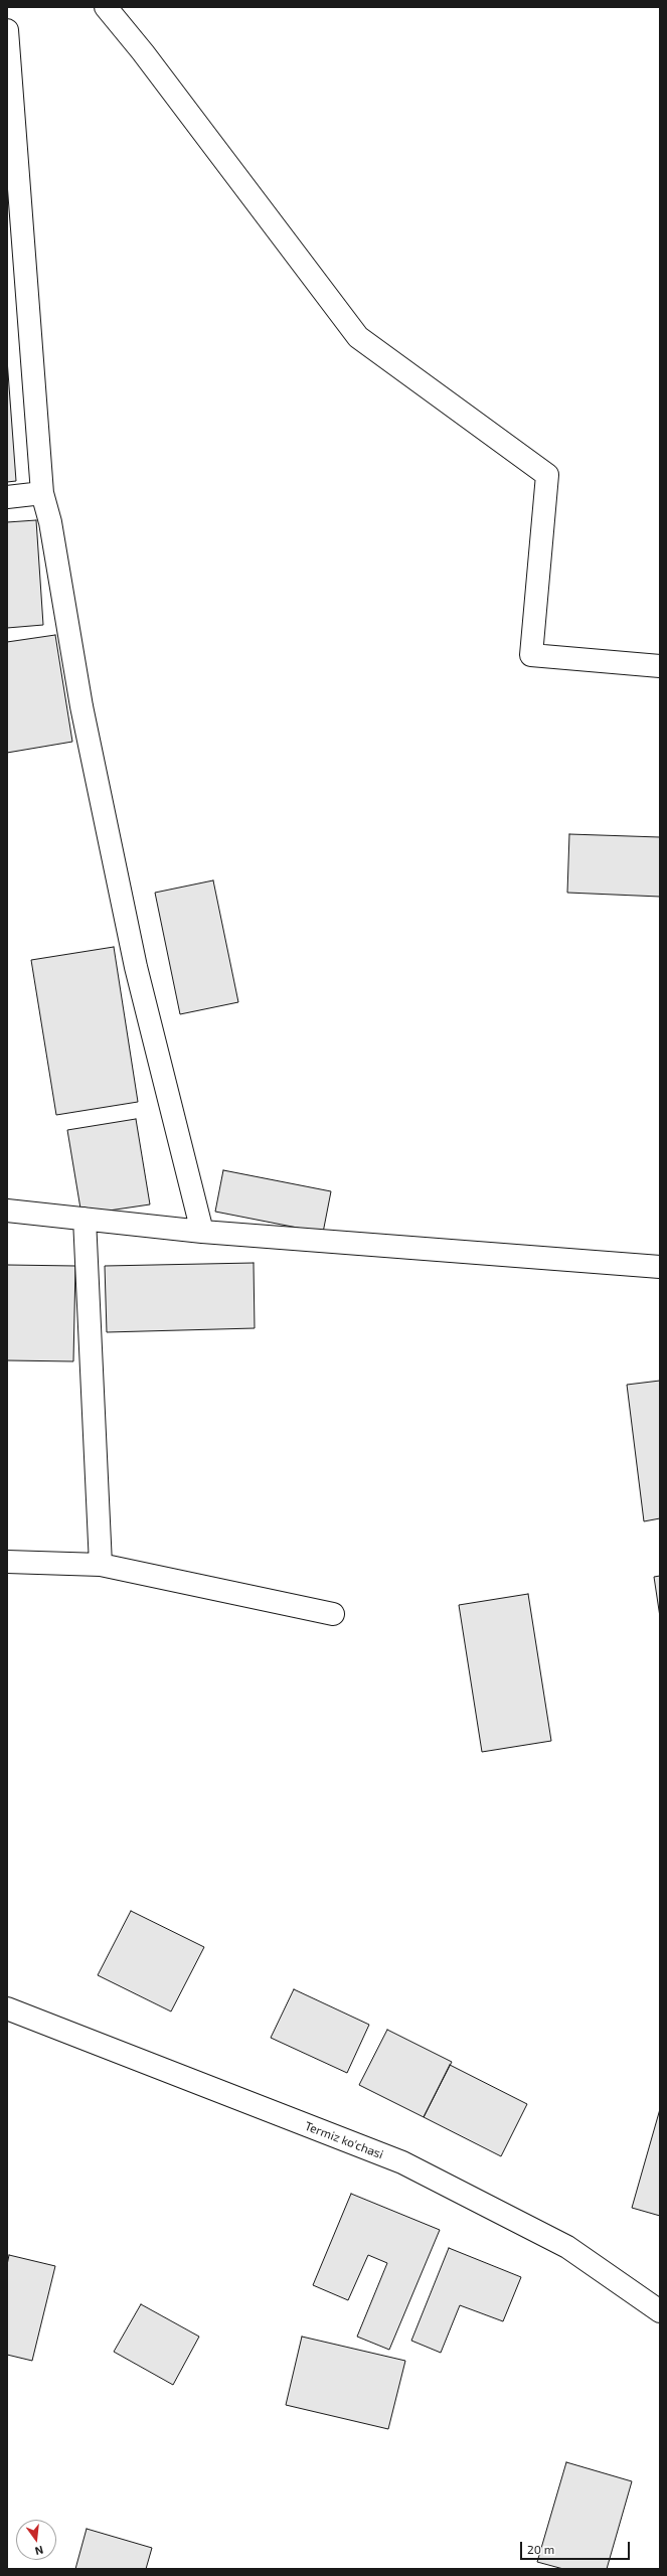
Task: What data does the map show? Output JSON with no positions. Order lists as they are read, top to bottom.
{
  "streets": {
    "street": ["Termiz ko'chasi"]
  },
  "scale_bar": "20 m",
  "north": "bottom"
}
